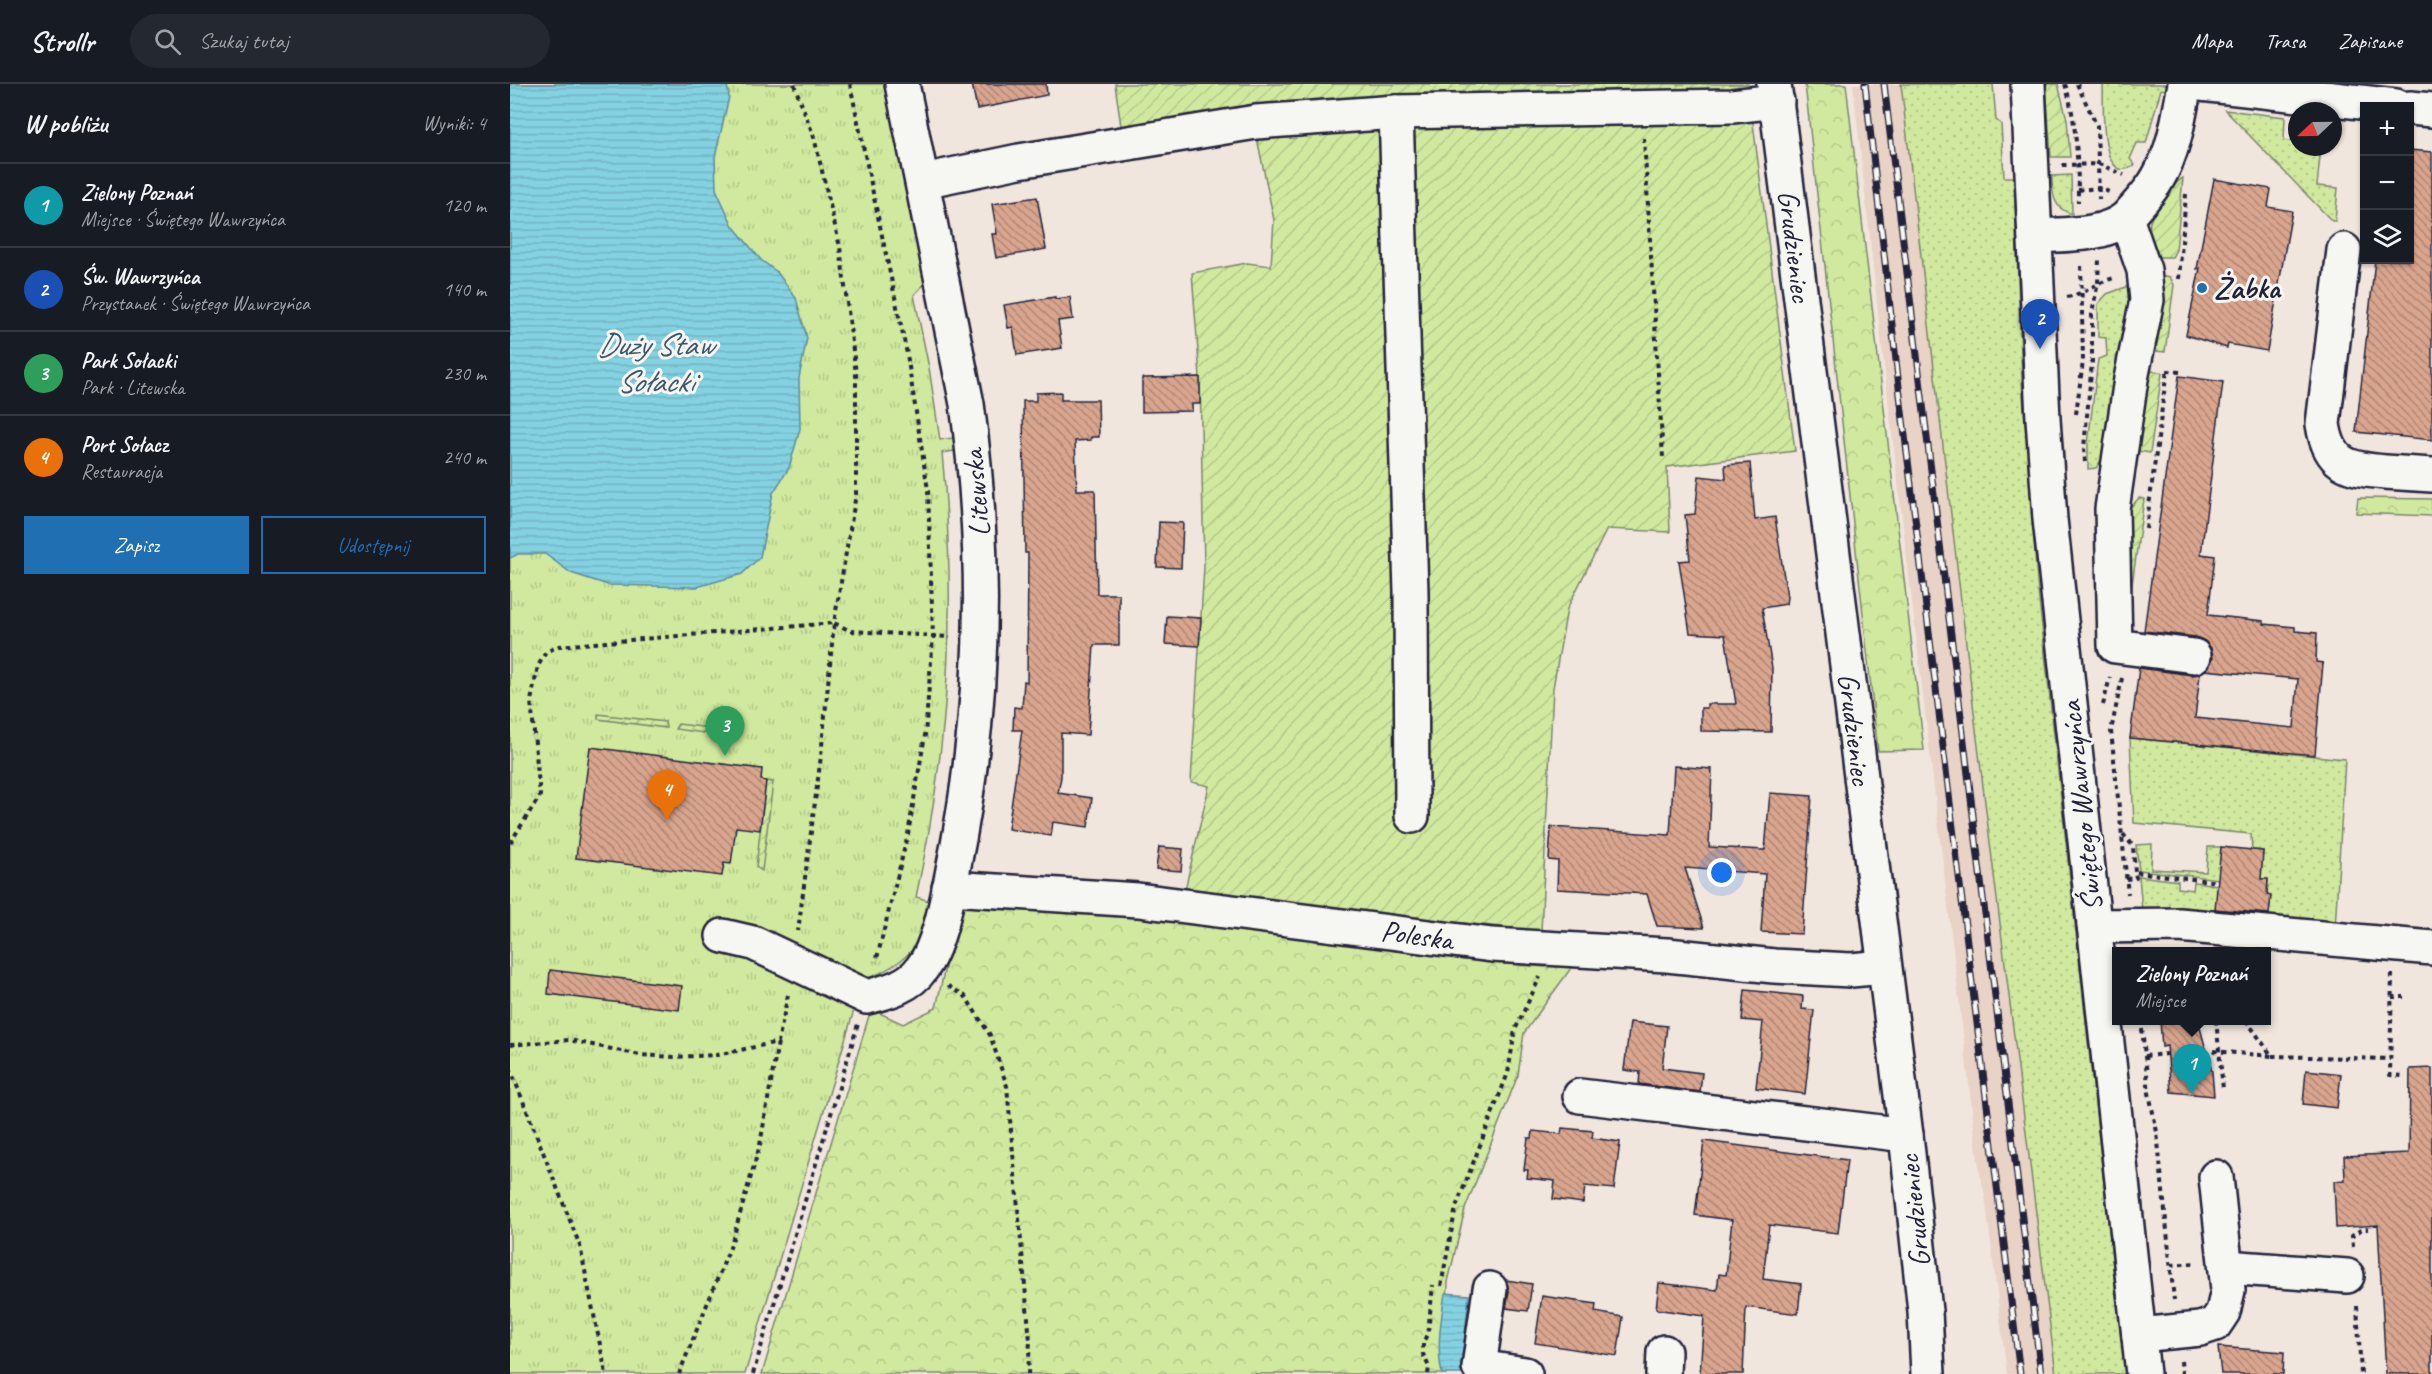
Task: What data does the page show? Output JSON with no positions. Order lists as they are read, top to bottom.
{
  "streets": {
    "street": [
      "Grudzieniec",
      "Litewska",
      "Świętego Wawrzyńca",
      "Poleska"
    ]
  },
  "crossings": [
    ["Grudzieniec", "Poleska"],
    ["Litewska", "Poleska"]
  ],
  "water": ["Duży Staw Sołacki"],
  "places": ["Żabka"],
  "north": "left",
  "page": {
    "header": "Strollr",
    "search": "Szukaj tutaj",
    "nav": ["Mapa", "Trasa", "Zapisane"],
    "heading": ["W pobliżu", "Wyniki: 4"],
    "map_buttons": ["+", "−"],
    "list": [
      {
        "mark": "1",
        "name": "Zielony Poznań",
        "note": "Miejsce · Świętego Wawrzyńca",
        "value": "120 m"
      },
      {
        "mark": "2",
        "name": "Św. Wawrzyńca",
        "note": "Przystanek · Świętego Wawrzyńca",
        "value": "140 m"
      },
      {
        "mark": "3",
        "name": "Park Sołacki",
        "note": "Park · Litewska",
        "value": "230 m"
      },
      {
        "mark": "4",
        "name": "Port Sołacz",
        "note": "Restauracja",
        "value": "240 m"
      }
    ],
    "pins": [
      "2",
      "3",
      "4",
      "1"
    ],
    "buttons": ["Zapisz", "Udostępnij"],
    "popup": ["Zielony Poznań", "Miejsce"]
  }
}
